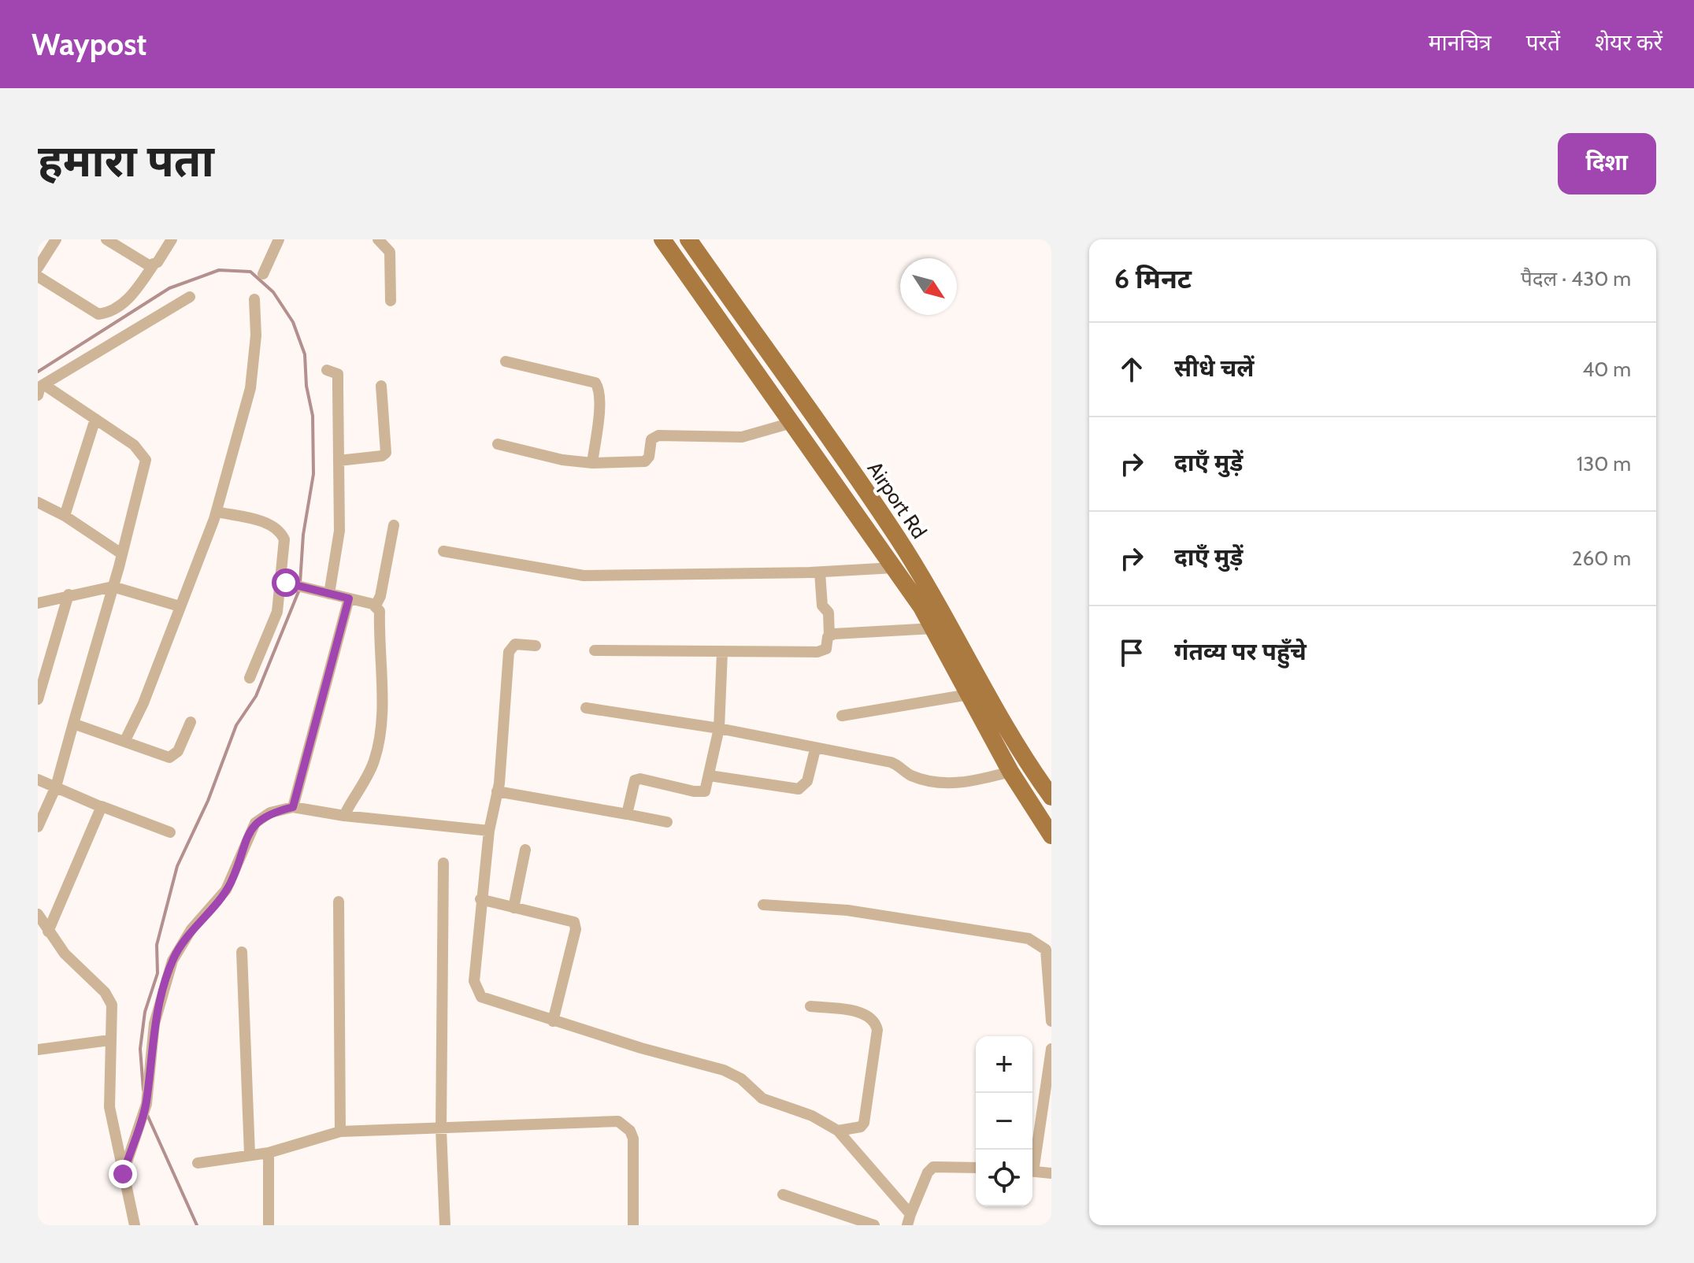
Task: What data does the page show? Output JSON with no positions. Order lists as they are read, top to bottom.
{
  "streets": {
    "main road": ["Airport Rd"]
  },
  "north": "bottom right",
  "page": {
    "header": "Waypost",
    "nav": ["मानचित्र", "परतें", "शेयर करें"],
    "buttons": "दिशा",
    "title": "हमारा पता",
    "heading": ["6 मिनट", "पैदल · 430 m"],
    "list": [
      ["सीधे चलें", "40 m"],
      ["दाएँ मुड़ें", "130 m"],
      ["दाएँ मुड़ें", "260 m"],
      "गंतव्य पर पहुँचे"
    ],
    "map_buttons": ["+", "−"]
  }
}
